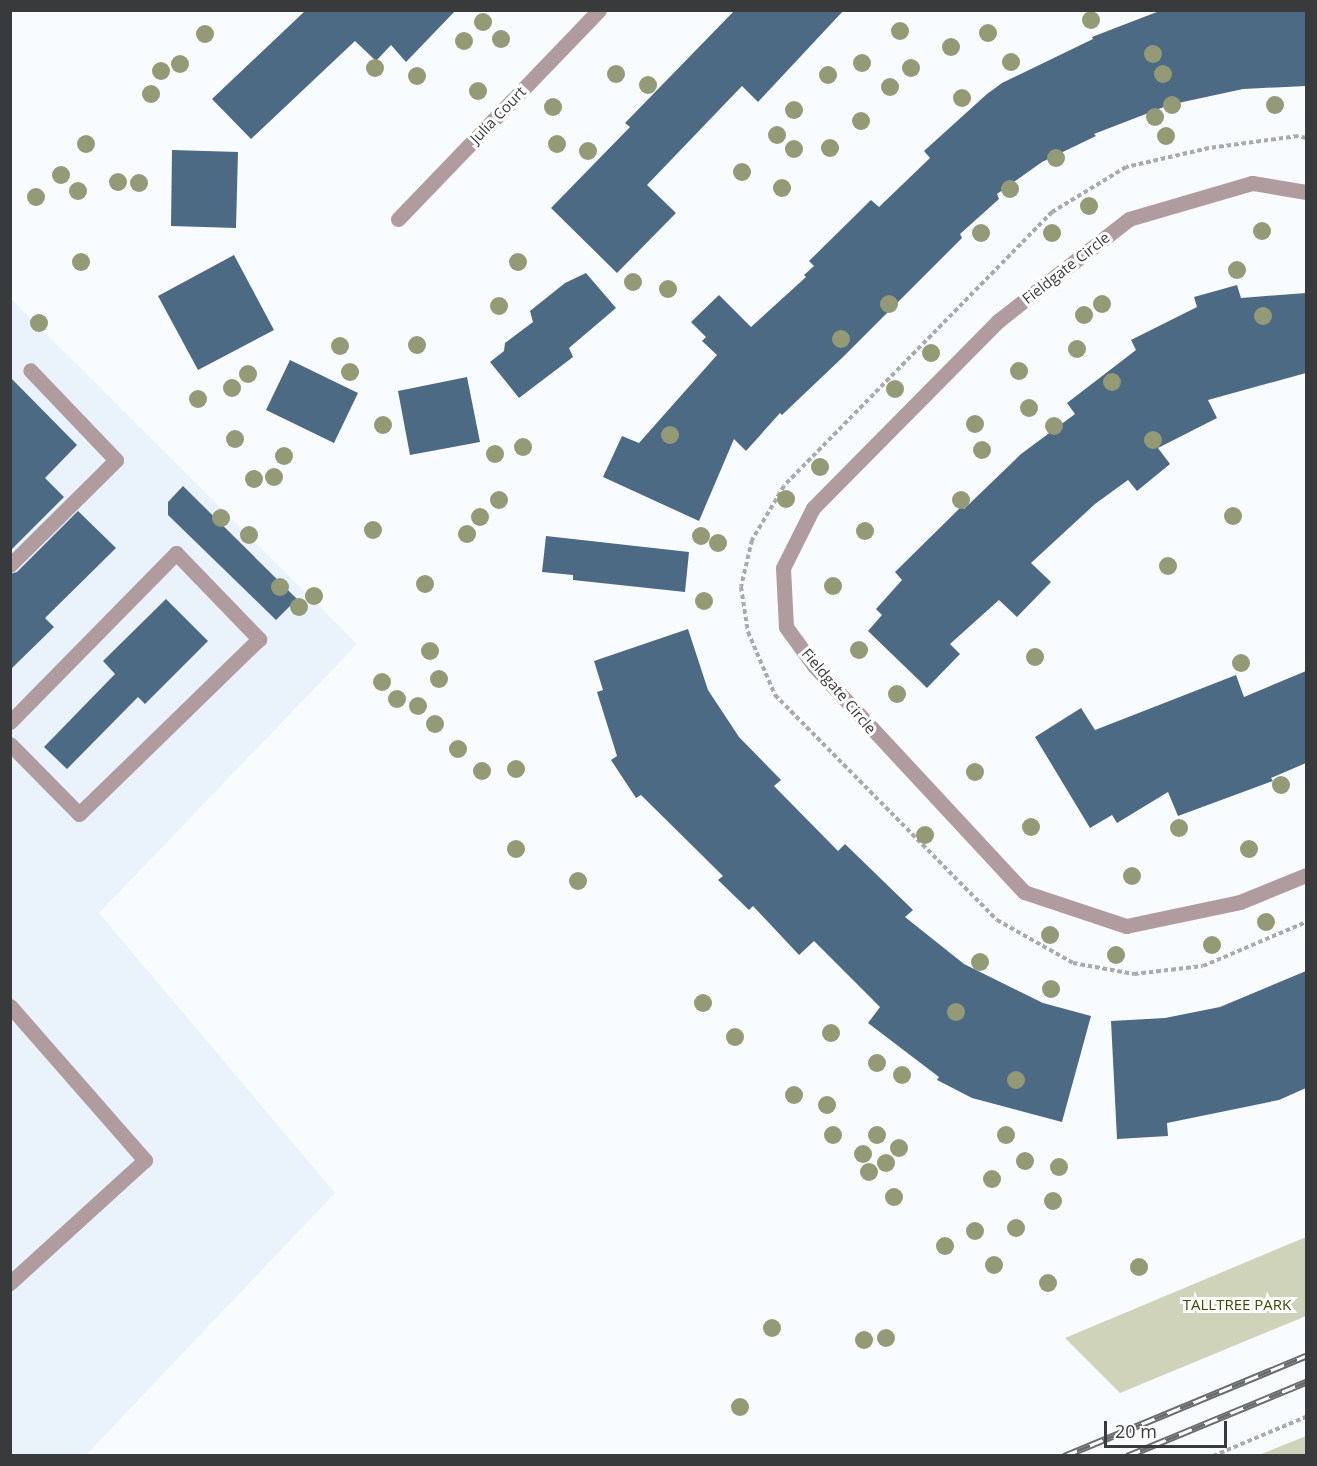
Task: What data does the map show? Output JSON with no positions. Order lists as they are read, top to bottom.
{
  "streets": {
    "street": ["Julia Court", "Fieldgate Circle"]
  },
  "parks": ["TALLTREE PARK"],
  "scale_bar": "20 m"
}
